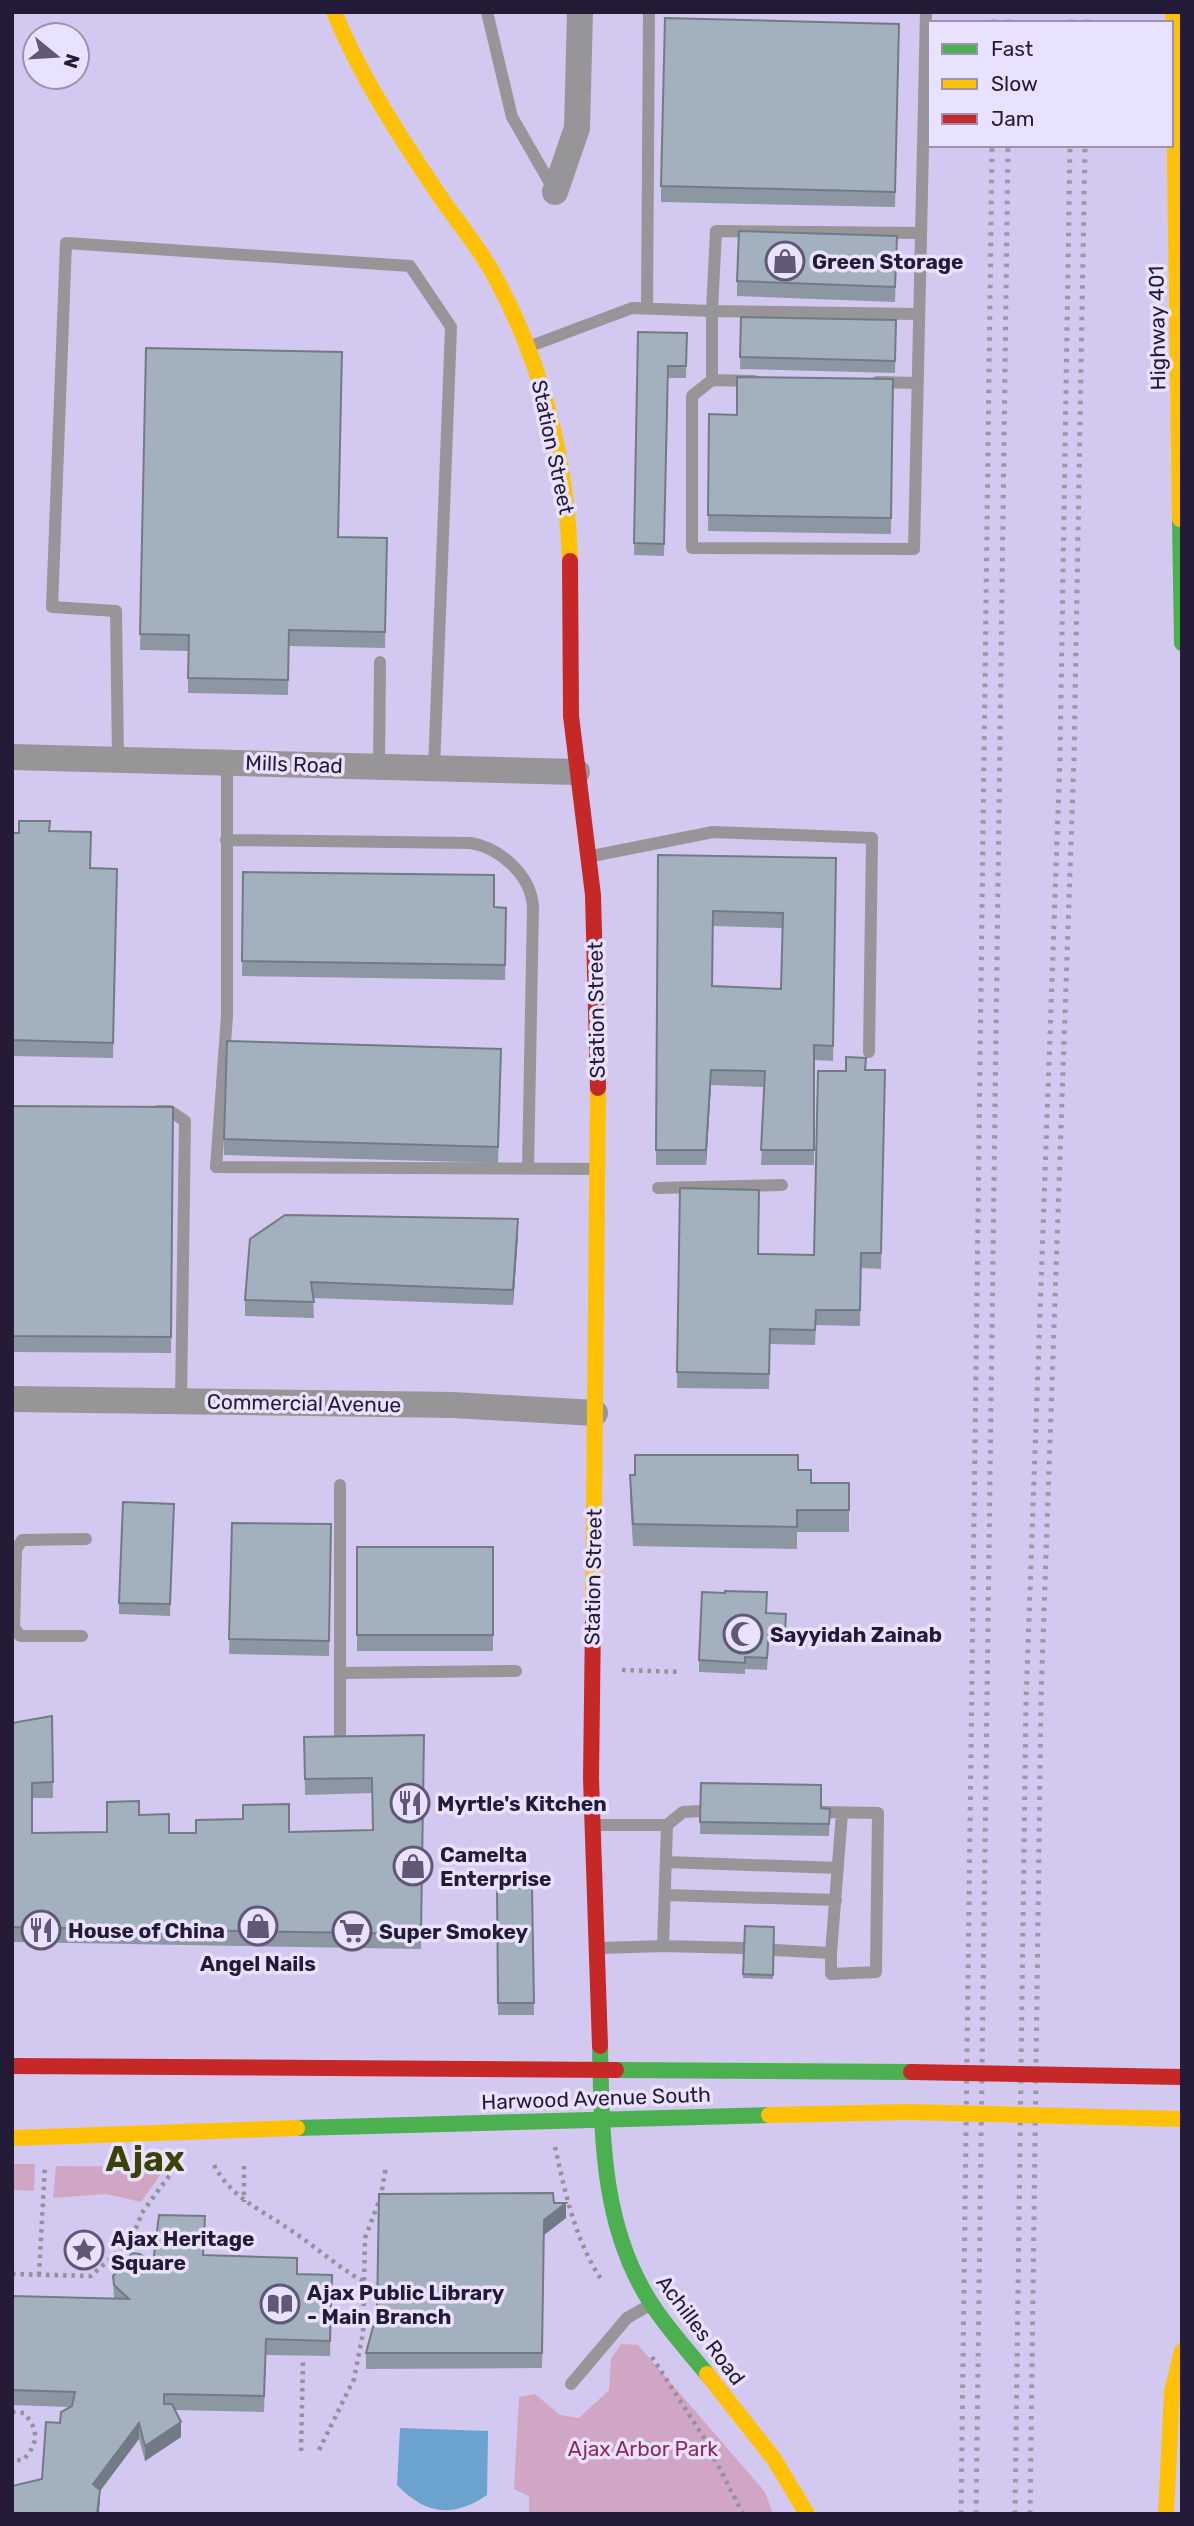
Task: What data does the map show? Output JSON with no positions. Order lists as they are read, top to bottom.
{
  "streets": {
    "main road": [
      "Highway 401",
      "Station Street",
      "Harwood Avenue South",
      "Achilles Road"
    ],
    "street": ["Mills Road", "Commercial Avenue"]
  },
  "crossings": [
    ["Station Street", "Mills Road"],
    ["Station Street", "Commercial Avenue"],
    ["Station Street", "Harwood Avenue South"],
    ["Station Street", "Achilles Road"],
    ["Harwood Avenue South", "Achilles Road"]
  ],
  "districts": ["Ajax"],
  "parks": ["Ajax Arbor Park"],
  "places": {
    "shop": ["Green Storage", "Camelta Enterprise", "Angel Nails"],
    "mosque": ["Sayyidah Zainab"],
    "restaurant": ["Myrtle's Kitchen", "House of China"],
    "supermarket": ["Super Smokey"],
    "place": ["Ajax Heritage Square"],
    "library": ["Ajax Public Library - Main Branch"]
  },
  "legend": ["Fast", "Slow", "Jam"],
  "north": "right"
}
